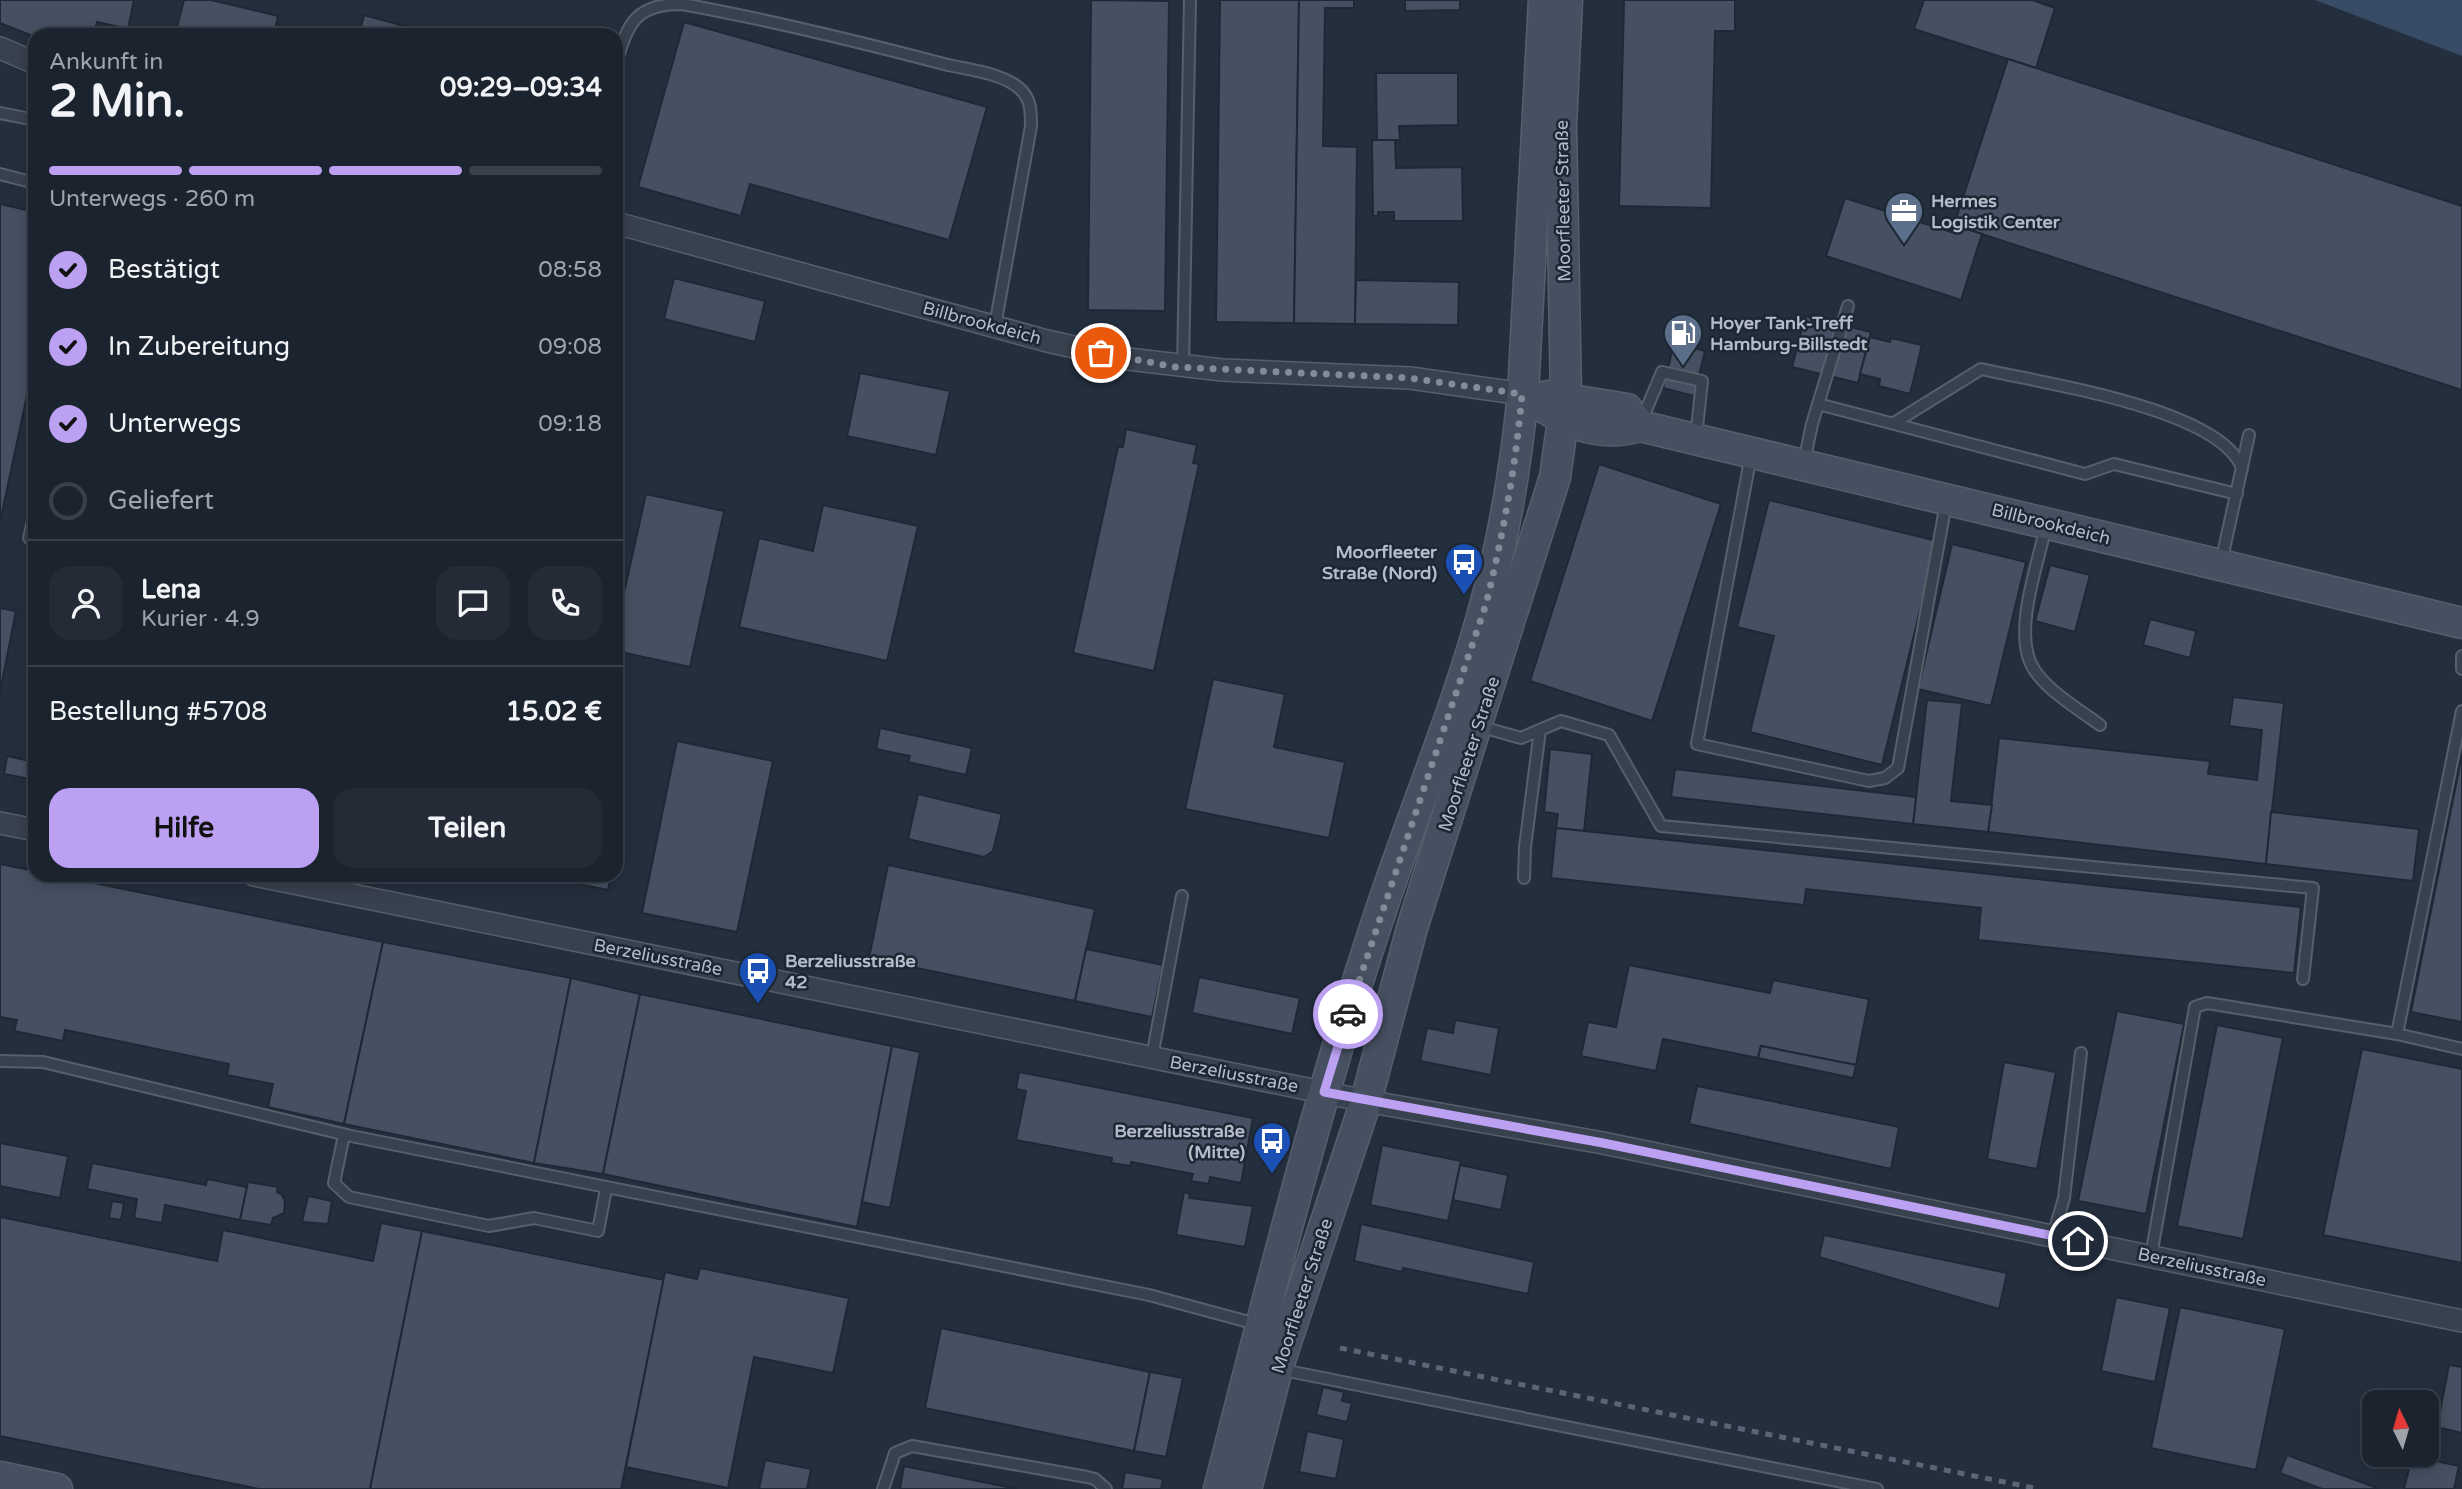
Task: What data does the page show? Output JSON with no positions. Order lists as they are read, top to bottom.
{
  "streets": {
    "main road": ["Moorfleeter Straße", "Billbrookdeich"],
    "street": ["Berzeliusstraße"]
  },
  "crossings": [
    ["Moorfleeter Straße", "Billbrookdeich"],
    ["Moorfleeter Straße", "Berzeliusstraße"]
  ],
  "places": {
    "office": ["Hermes Logistik Center"],
    "fuel station": ["Hoyer Tank-Treff Hamburg-Billstedt"],
    "bus stop": ["Moorfleeter Straße (Nord)", "Berzeliusstraße 42", "Berzeliusstraße (Mitte)"]
  },
  "north": "top",
  "page": {
    "heading": ["2 Min.", "Ankunft in", "09:29–09:34"],
    "panel": [
      "Lena",
      "Kurier · 4.9",
      "Bestellung #5708",
      "15.02 €"
    ],
    "bar": "Unterwegs · 260 m",
    "list": [
      ["Bestätigt", "08:58"],
      ["In Zubereitung", "09:08"],
      ["Unterwegs", "09:18"],
      "Geliefert"
    ],
    "buttons": ["Hilfe", "Teilen"]
  }
}
